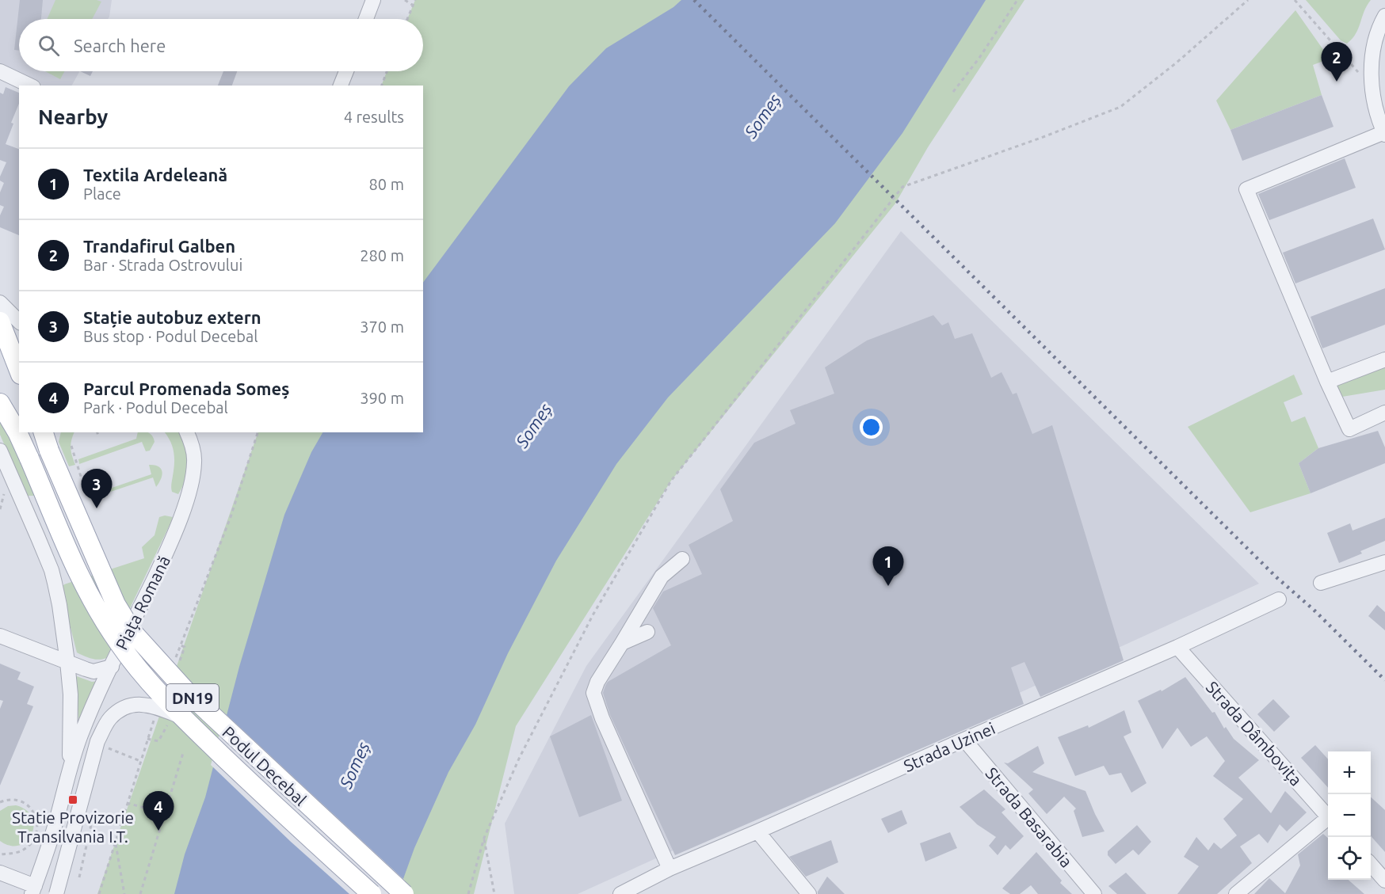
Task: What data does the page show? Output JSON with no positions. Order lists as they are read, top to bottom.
{
  "streets": {
    "main road": ["DN19", "Podul Decebal"],
    "street": [
      "Piața Romană",
      "Strada Dâmbovița",
      "Strada Uzinei",
      "Strada Basarabia"
    ]
  },
  "crossings": [
    ["Strada Dâmbovița", "Strada Uzinei"],
    ["Strada Uzinei", "Strada Basarabia"]
  ],
  "water": ["Someș"],
  "places": {
    "transit": ["Statie Provizorie Transilvania I.T."]
  },
  "page": {
    "search": "Search here",
    "pins": [
      "2",
      "3",
      "1",
      "4"
    ],
    "heading": ["Nearby", "4 results"],
    "list": [
      {
        "mark": "1",
        "name": "Textila Ardeleană",
        "note": "Place",
        "value": "80 m"
      },
      {
        "mark": "2",
        "name": "Trandafirul Galben",
        "note": "Bar · Strada Ostrovului",
        "value": "280 m"
      },
      {
        "mark": "3",
        "name": "Stație autobuz extern",
        "note": "Bus stop · Podul Decebal",
        "value": "370 m"
      },
      {
        "mark": "4",
        "name": "Parcul Promenada Someș",
        "note": "Park · Podul Decebal",
        "value": "390 m"
      }
    ],
    "map_buttons": ["+", "−"]
  }
}
